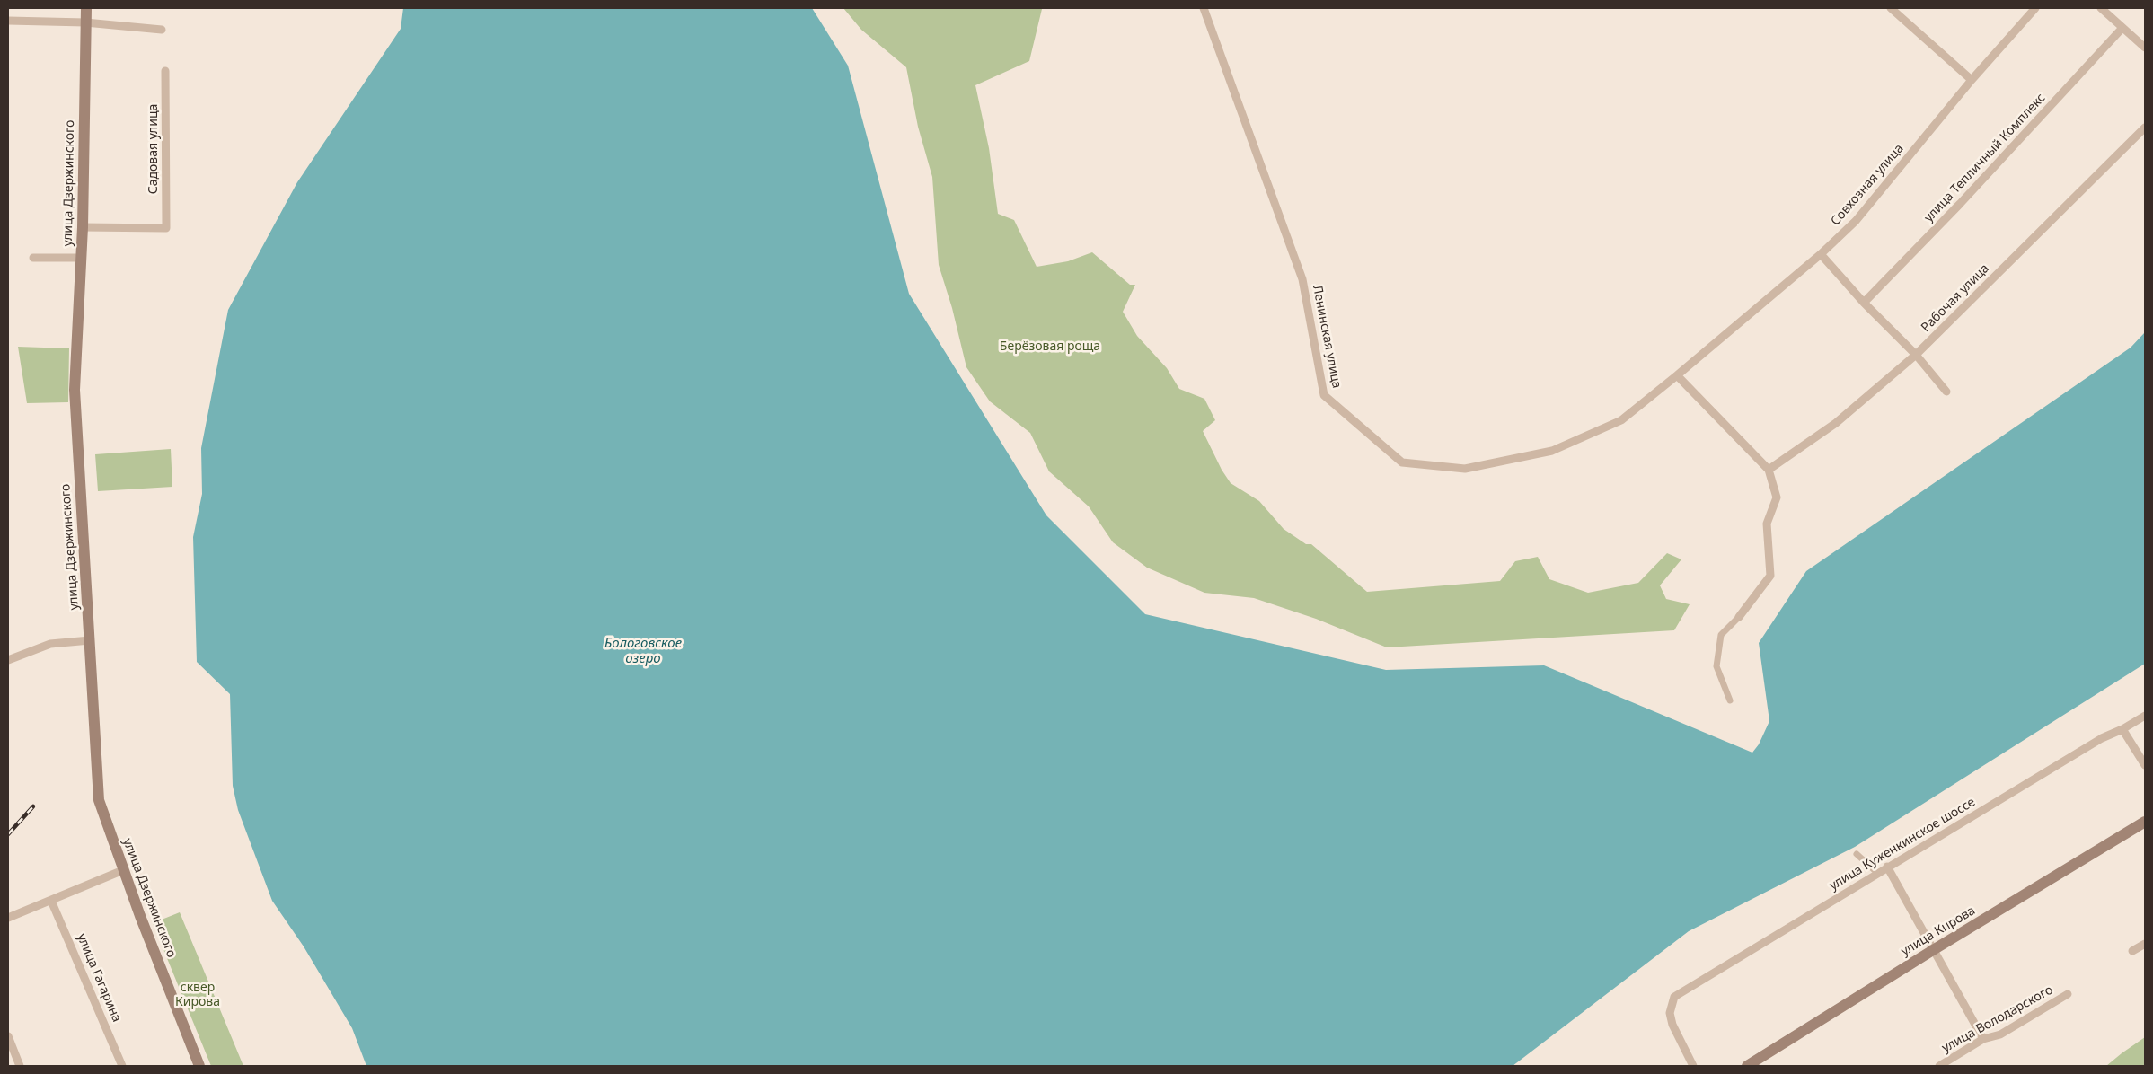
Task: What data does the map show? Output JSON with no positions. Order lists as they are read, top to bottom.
{
  "streets": {
    "main road": ["улица Дзержинского", "улица Кирова"],
    "street": [
      "Садовая улица",
      "улица Тепличный Комплекс",
      "Совхозная улица",
      "Рабочая улица",
      "Ленинская улица",
      "улица Куженкинское шоссе",
      "улица Гагарина",
      "улица Володарского"
    ]
  },
  "crossings": [
    ["Садовая улица", "улица Дзержинского"],
    ["Совхозная улица", "Ленинская улица"]
  ],
  "water": ["Бологовское озеро"],
  "parks": ["Берёзовая роща", "сквер Кирова"]
}
